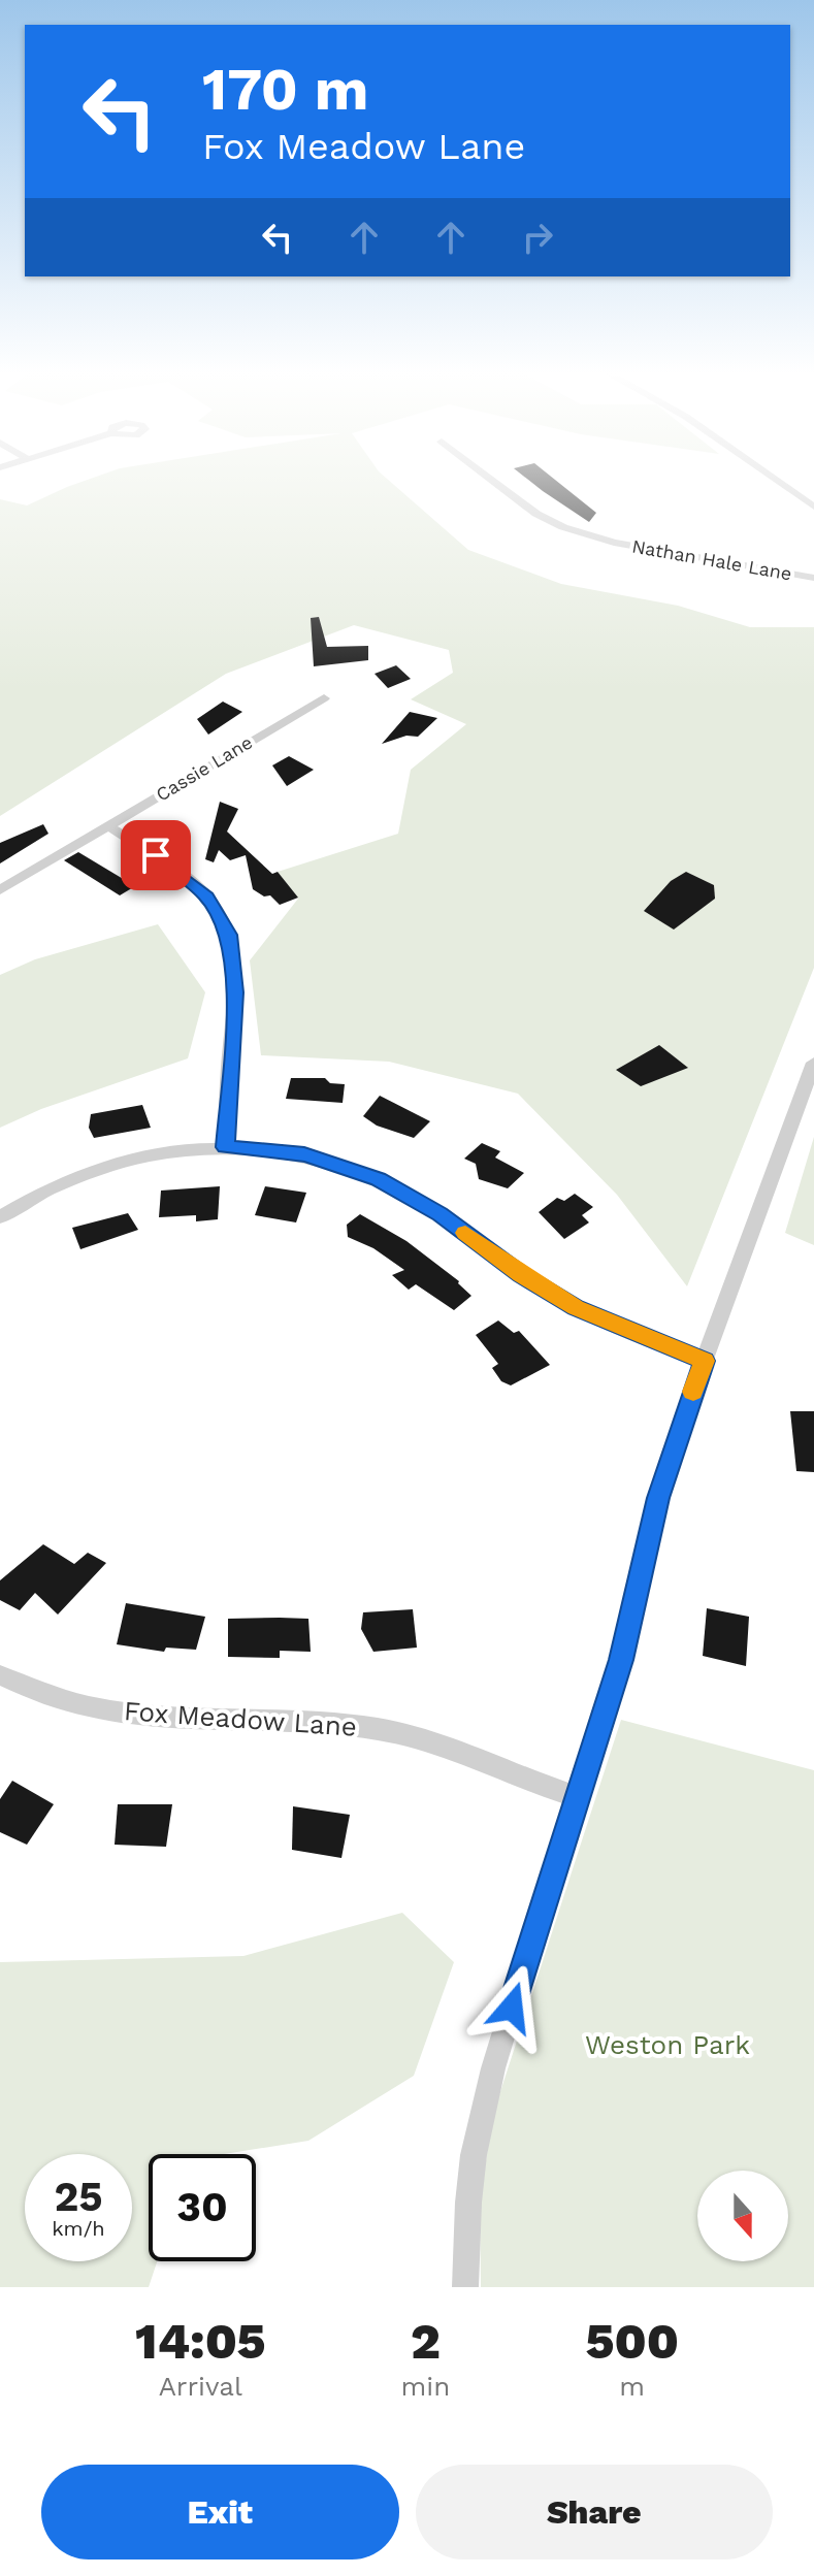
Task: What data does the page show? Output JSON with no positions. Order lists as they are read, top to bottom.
{
  "streets": {
    "street": ["Nathan Hale Lane", "Cassie Lane", "Fox Meadow Lane"]
  },
  "parks": ["Weston Park"],
  "north": "bottom",
  "page": {
    "turn": ["170 m", "Fox Meadow Lane"],
    "speed": "25 km/h",
    "limit": "30",
    "eta": [
      "14:05",
      "Arrival",
      "2",
      "min",
      "500",
      "m"
    ],
    "buttons": ["Exit", "Share"]
  }
}
